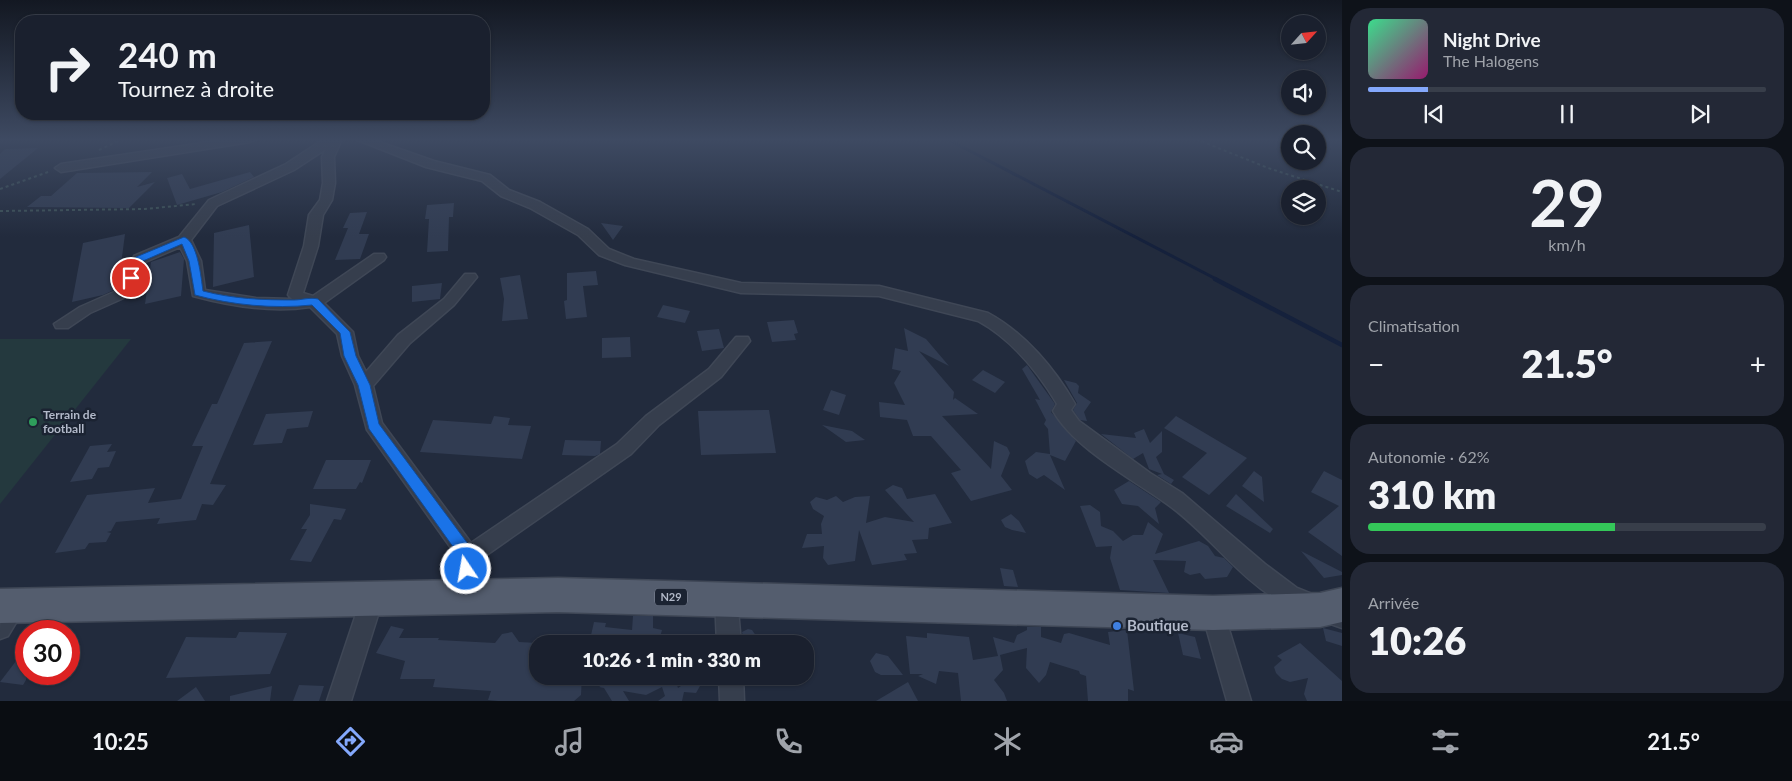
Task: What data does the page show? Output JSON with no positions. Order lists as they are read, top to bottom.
{
  "streets": {
    "main road": ["N29"]
  },
  "places": ["Terrain de football", "Boutique"],
  "north": "top right",
  "page": {
    "turn": ["240 m", "Tournez à droite"],
    "song": ["Night Drive", "The Halogens"],
    "tile": [
      ["29", "km/h"],
      "Climatisation",
      ["Autonomie · 62%", "310 km"],
      ["Arrivée", "10:26"]
    ],
    "heat": ["−", "21.5°", "+"],
    "limit": "30",
    "trip": "10:26 · 1 min · 330 m",
    "tabs": ["10:25", "21.5°"]
  }
}
